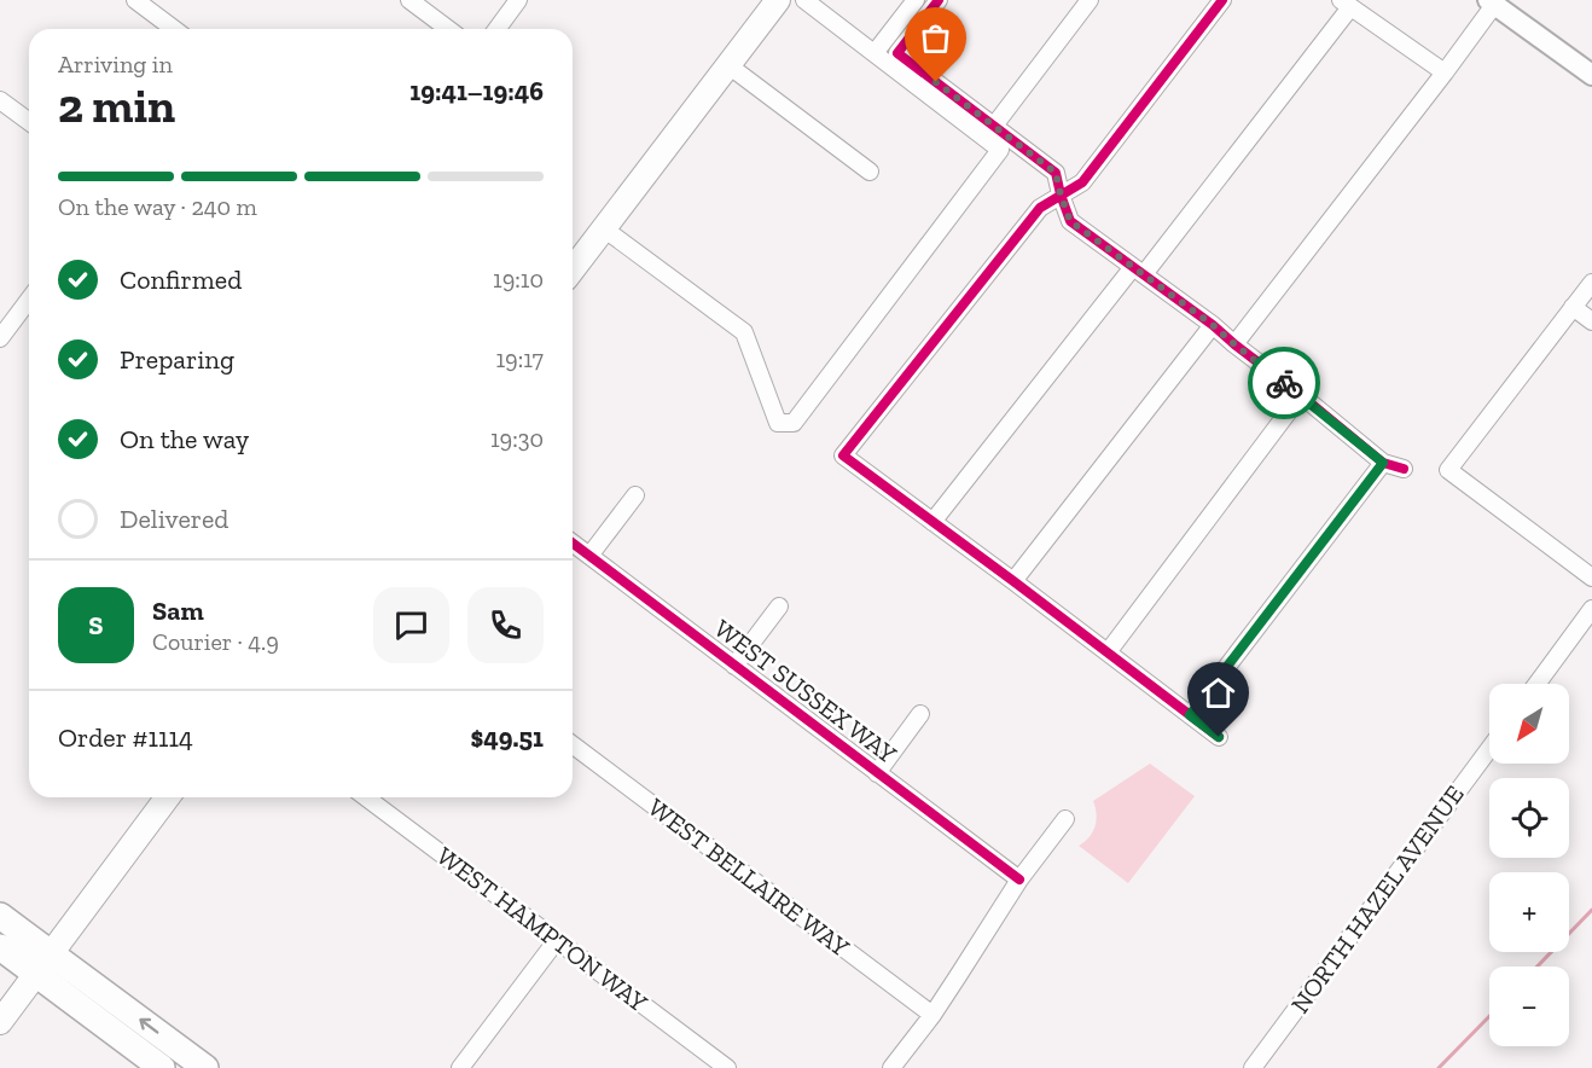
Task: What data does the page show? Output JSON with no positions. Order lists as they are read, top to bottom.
{
  "streets": {
    "street": [
      "WEST SUSSEX WAY",
      "WEST BELLAIRE WAY",
      "NORTH HAZEL AVENUE",
      "WEST HAMPTON WAY"
    ]
  },
  "north": "bottom left",
  "page": {
    "heading": ["2 min", "Arriving in", "19:41–19:46"],
    "panel": [
      "Sam",
      "Courier · 4.9",
      "Order #1114",
      "$49.51"
    ],
    "bar": "On the way · 240 m",
    "list": [
      ["Confirmed", "19:10"],
      ["Preparing", "19:17"],
      ["On the way", "19:30"],
      "Delivered"
    ],
    "round": "S",
    "map_buttons": ["+", "−"]
  }
}
